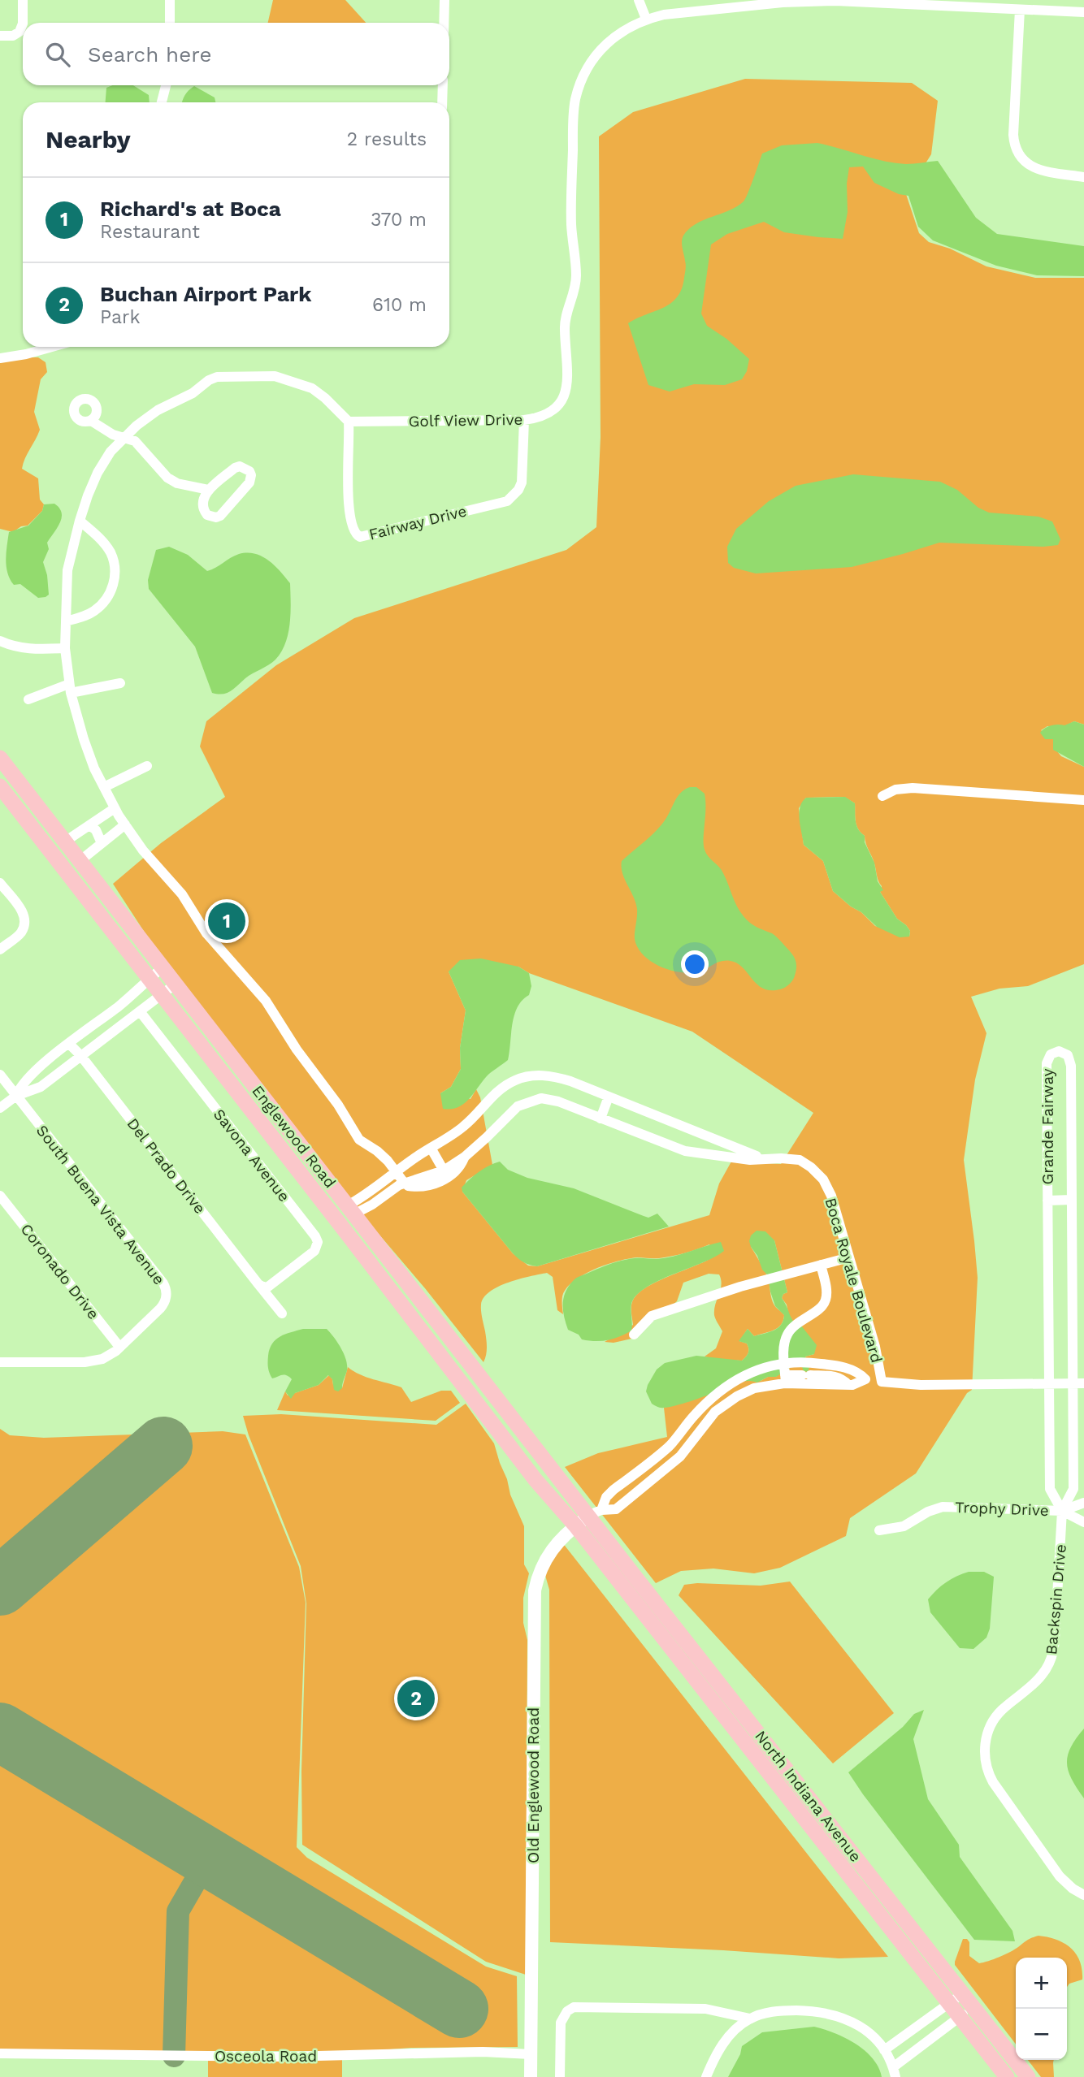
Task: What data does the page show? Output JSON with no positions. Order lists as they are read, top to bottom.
{
  "streets": {
    "main road": ["Englewood Road", "North Indiana Avenue"],
    "street": [
      "Golf View Drive",
      "Fairway Drive",
      "Grande Fairway",
      "Savona Avenue",
      "Del Prado Drive",
      "South Buena Vista Avenue",
      "Coronado Drive",
      "Boca Royale Boulevard",
      "Trophy Drive",
      "Backspin Drive",
      "Old Englewood Road",
      "Osceola Road"
    ]
  },
  "crossings": [
    ["Golf View Drive", "Fairway Drive"],
    ["Grande Fairway", "Boca Royale Boulevard"],
    ["Grande Fairway", "Trophy Drive"],
    ["Grande Fairway", "Backspin Drive"],
    ["Englewood Road", "Boca Royale Boulevard"],
    ["Englewood Road", "Old Englewood Road"],
    ["Englewood Road", "North Indiana Avenue"],
    ["Savona Avenue", "Del Prado Drive"],
    ["South Buena Vista Avenue", "Coronado Drive"],
    ["Boca Royale Boulevard", "Backspin Drive"],
    ["Trophy Drive", "Backspin Drive"],
    ["Old Englewood Road", "North Indiana Avenue"],
    ["Old Englewood Road", "Osceola Road"]
  ],
  "page": {
    "search": "Search here",
    "heading": ["Nearby", "2 results"],
    "list": [
      {
        "mark": "1",
        "name": "Richard's at Boca",
        "note": "Restaurant",
        "value": "370 m"
      },
      {
        "mark": "2",
        "name": "Buchan Airport Park",
        "note": "Park",
        "value": "610 m"
      }
    ],
    "pins": ["1", "2"],
    "map_buttons": ["+", "−"]
  }
}
